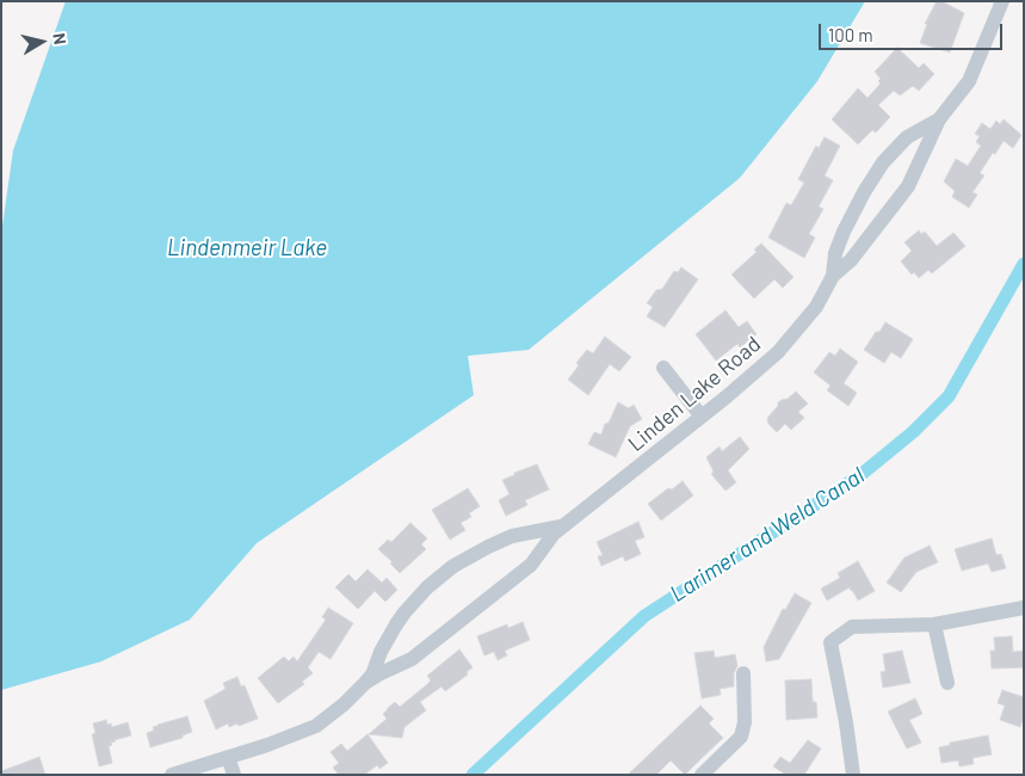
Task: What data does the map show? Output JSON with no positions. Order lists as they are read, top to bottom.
{
  "streets": {
    "street": ["Linden Lake Road"]
  },
  "water": ["Lindenmeir Lake", "Larimer and Weld Canal"],
  "scale_bar": "100 m",
  "north": "right"
}
